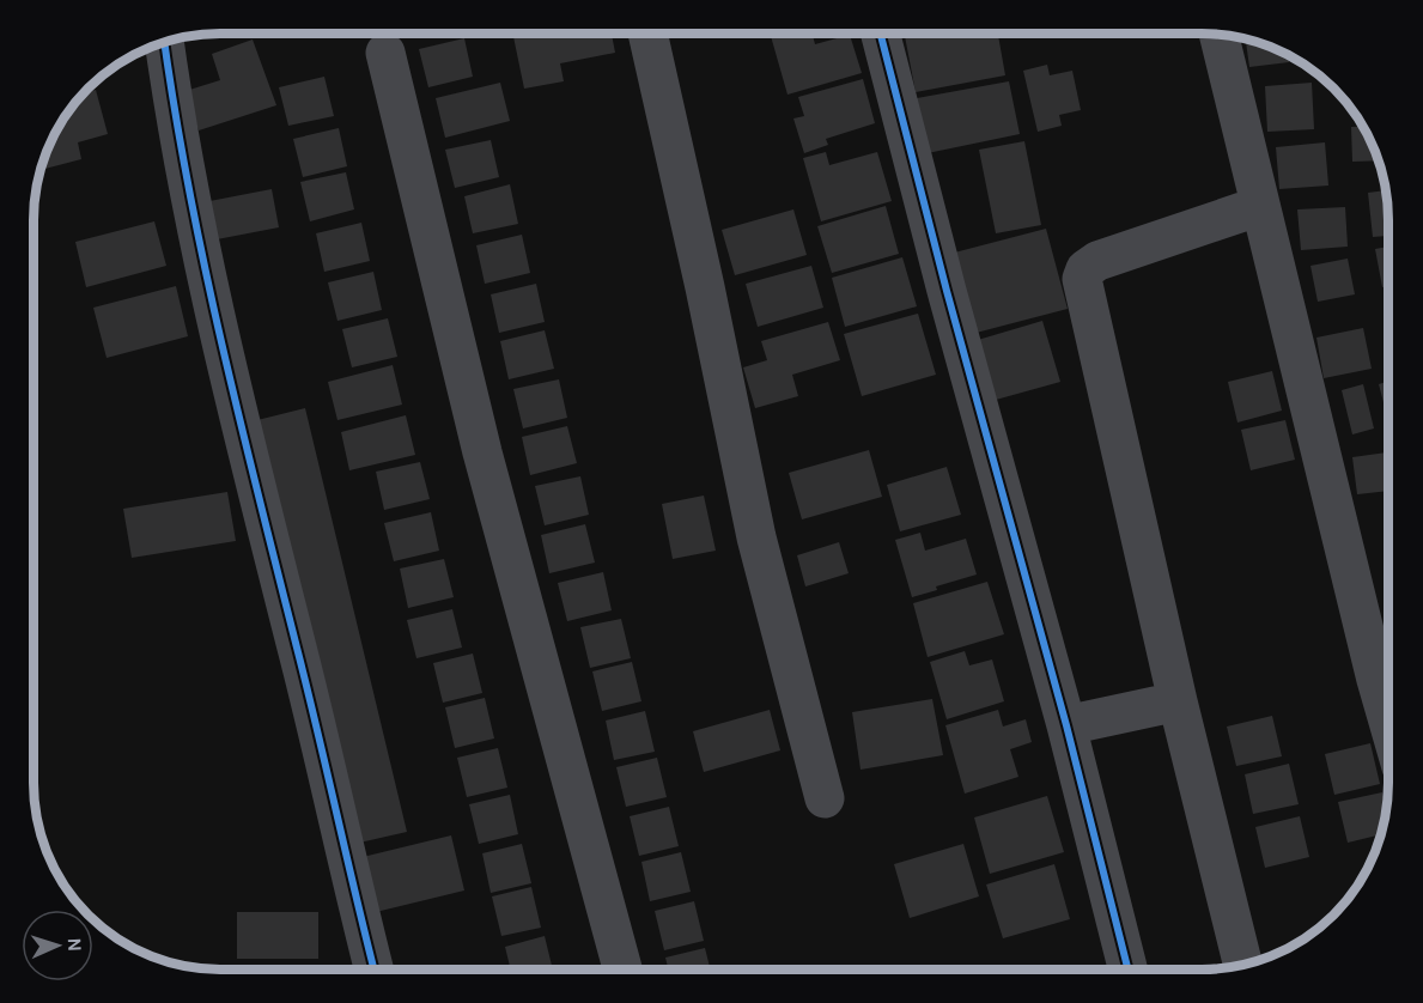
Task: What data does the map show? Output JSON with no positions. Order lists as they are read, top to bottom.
{
  "north": "right"
}
